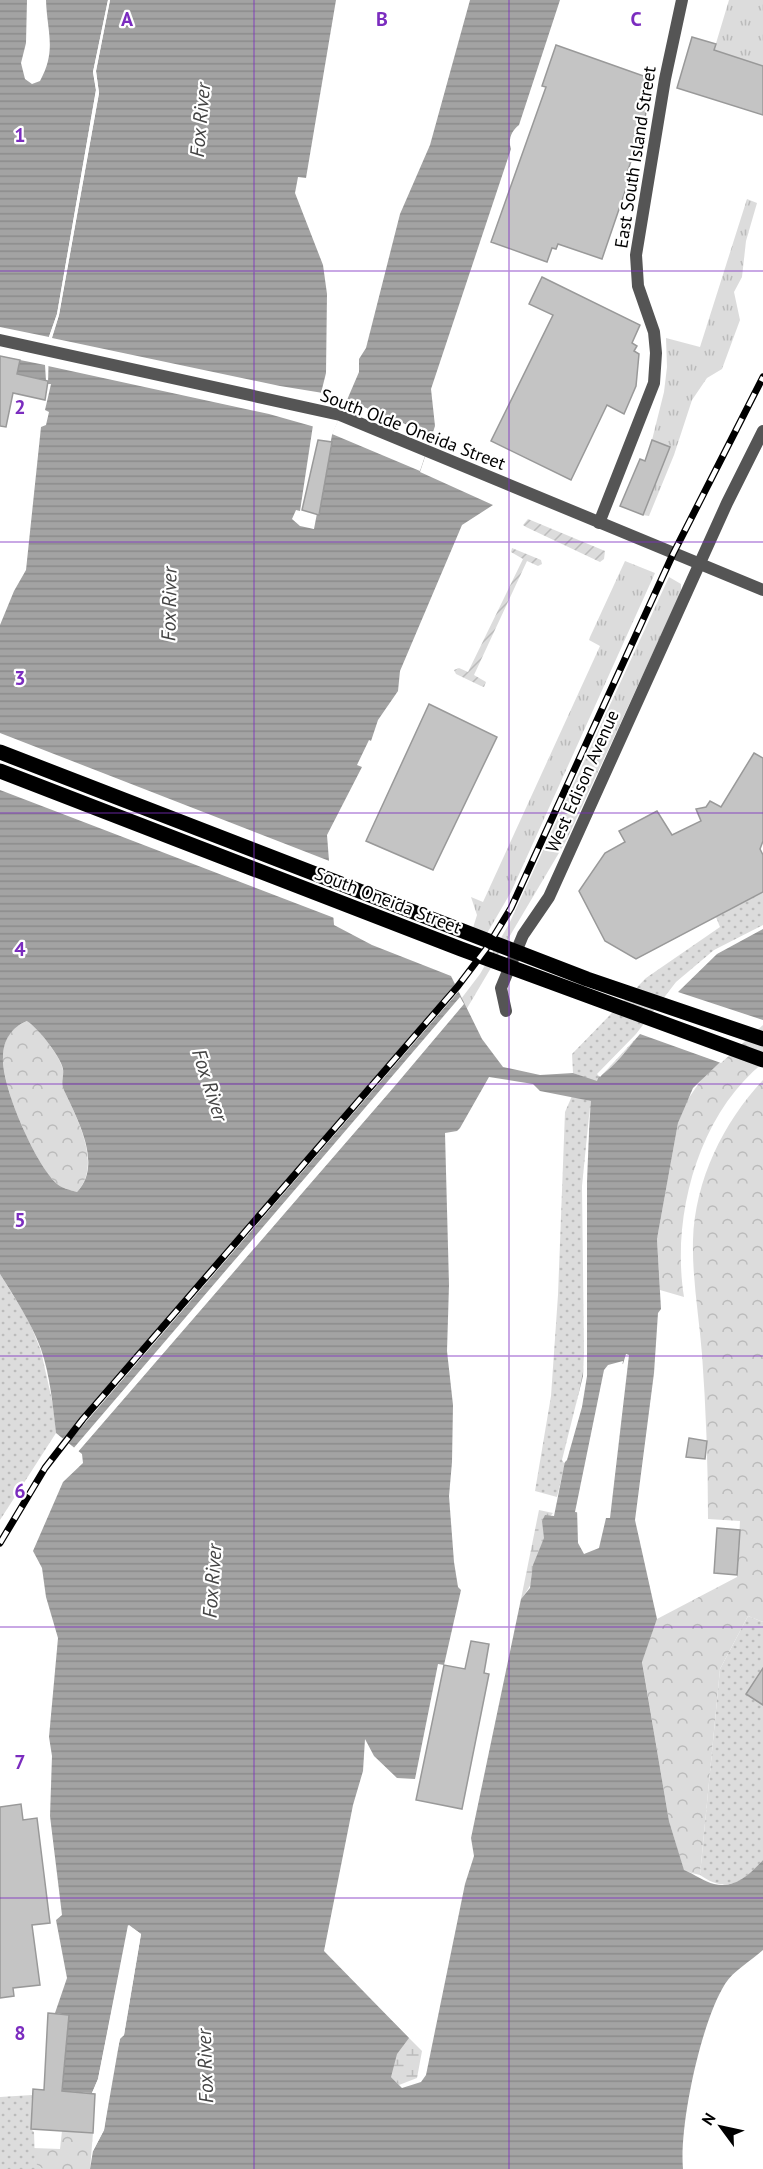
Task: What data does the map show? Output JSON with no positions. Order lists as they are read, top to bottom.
{
  "streets": {
    "main road": ["South Oneida Street"],
    "street": ["East South Island Street", "South Olde Oneida Street", "West Edison Avenue"]
  },
  "crossings": [
    ["East South Island Street", "South Olde Oneida Street"],
    ["South Olde Oneida Street", "West Edison Avenue"]
  ],
  "water": ["Fox River"],
  "north": "top left",
  "grid": {
    "columns": ["A", "B", "C"],
    "rows": [
      "1",
      "2",
      "3",
      "4",
      "5",
      "6",
      "7",
      "8"
    ]
  }
}
